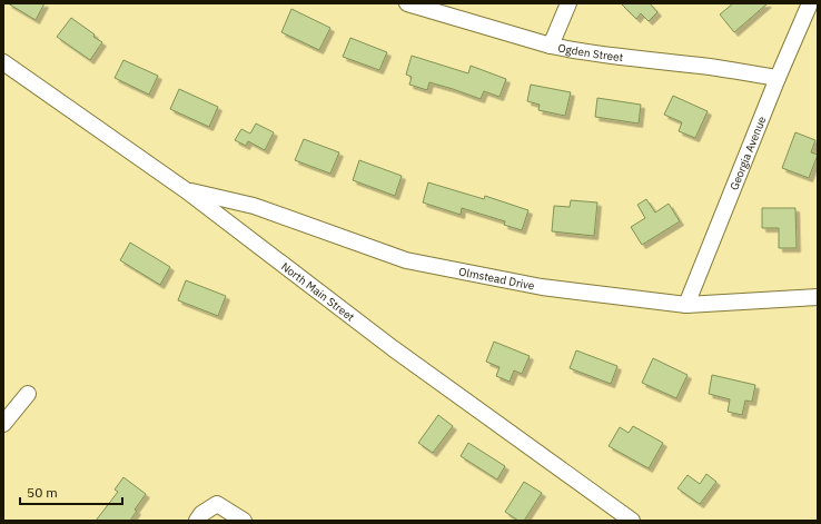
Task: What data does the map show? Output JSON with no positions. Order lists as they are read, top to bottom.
{
  "streets": {
    "street": [
      "Ogden Street",
      "Georgia Avenue",
      "Olmstead Drive",
      "North Main Street"
    ]
  },
  "crossings": [
    ["Ogden Street", "Georgia Avenue"],
    ["Georgia Avenue", "Olmstead Drive"],
    ["Olmstead Drive", "North Main Street"]
  ],
  "scale_bar": "50 m"
}
